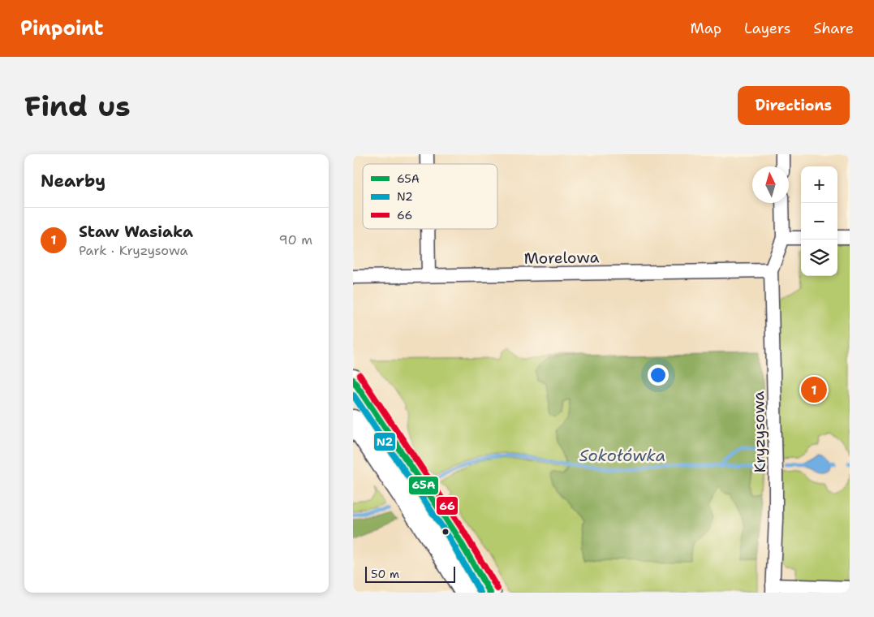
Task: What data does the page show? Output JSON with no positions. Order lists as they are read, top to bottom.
{
  "streets": {
    "street": ["Morelowa", "Kryzysowa"]
  },
  "crossings": [
    ["Morelowa", "Kryzysowa"]
  ],
  "water": ["Sokołówka"],
  "lines": ["transit line 66", "transit line 65A", "transit line N2"],
  "legend": ["65A", "N2", "66"],
  "scale_bar": "50 m",
  "north": "top",
  "page": {
    "header": "Pinpoint",
    "nav": ["Map", "Layers", "Share"],
    "buttons": "Directions",
    "title": "Find us",
    "heading": "Nearby",
    "map_buttons": ["+", "−"],
    "list": [
      {
        "mark": "1",
        "name": "Staw Wasiaka",
        "note": "Park · Kryzysowa",
        "value": "90 m"
      }
    ],
    "pins": "1",
    "scale": "50 m"
  }
}
